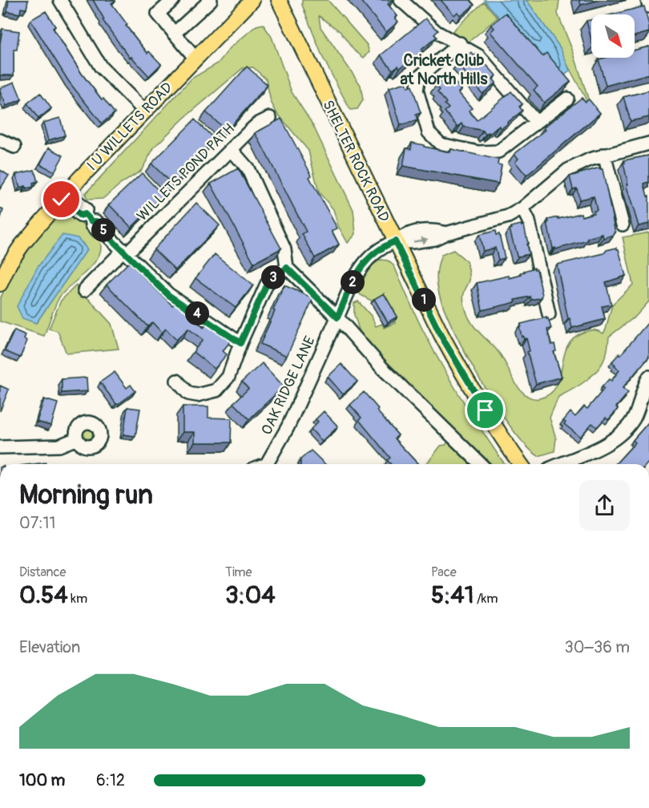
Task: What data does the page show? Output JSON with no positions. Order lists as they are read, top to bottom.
{
  "streets": {
    "main road": ["I U WILLETS ROAD", "SHELTER ROCK ROAD"],
    "street": ["WILLETS POND PATH", "OAK RIDGE LANE"]
  },
  "crossings": [
    ["SHELTER ROCK ROAD", "OAK RIDGE LANE"]
  ],
  "districts": ["Cricket Club at North Hills"],
  "north": "bottom right",
  "page": {
    "pins": [
      "5",
      "3",
      "2",
      "1",
      "4"
    ],
    "heading": ["Morning run", "07:11"],
    "stats": [
      ["Distance", "0.54 km"],
      ["Time", "3:04"],
      ["Pace", "5:41 /km"]
    ],
    "chart": ["Elevation", "30–36 m"],
    "list": [
      {
        "name": "100 m",
        "note": "6:12"
      }
    ]
  }
}
